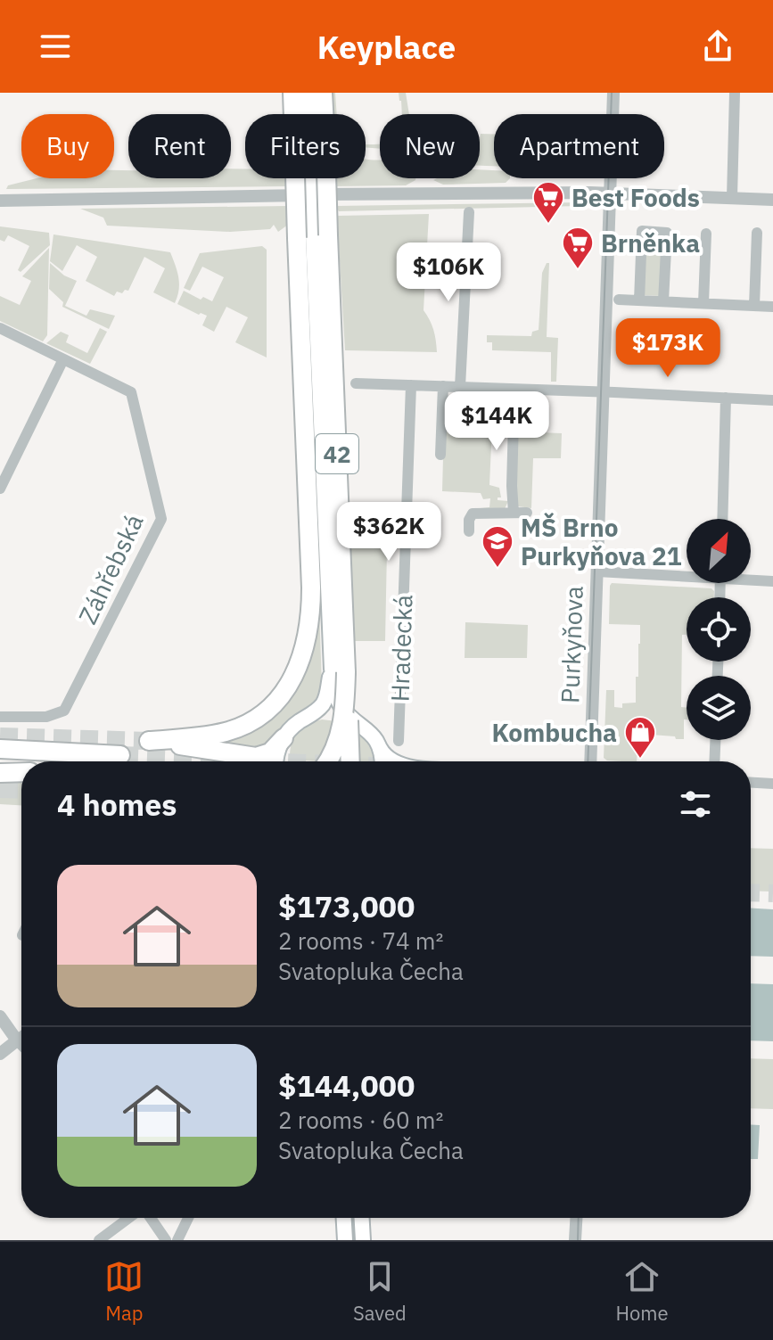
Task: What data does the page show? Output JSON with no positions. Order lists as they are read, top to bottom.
{
  "streets": {
    "highway": ["42"],
    "street": ["Záhřebská", "Purkyňova", "Hradecká"]
  },
  "places": {
    "supermarket": ["Best Foods", "Brněnka"],
    "school or university": ["MŠ Brno Purkyňova 21"],
    "shop": ["Kombucha"]
  },
  "north": "top right",
  "page": {
    "header": "Keyplace",
    "chip": [
      "Buy",
      "Rent",
      "Filters",
      "New",
      "Apartment"
    ],
    "price": [
      "$106K",
      "$173K",
      "$144K",
      "$362K"
    ],
    "heading": "4 homes",
    "list": [
      {
        "name": "$173,000",
        "note": "2 rooms · 74 m² · Svatopluka Čecha"
      },
      {
        "name": "$144,000",
        "note": "2 rooms · 60 m² · Svatopluka Čecha"
      }
    ],
    "tabs": ["Map", "Saved", "Home"]
  }
}
